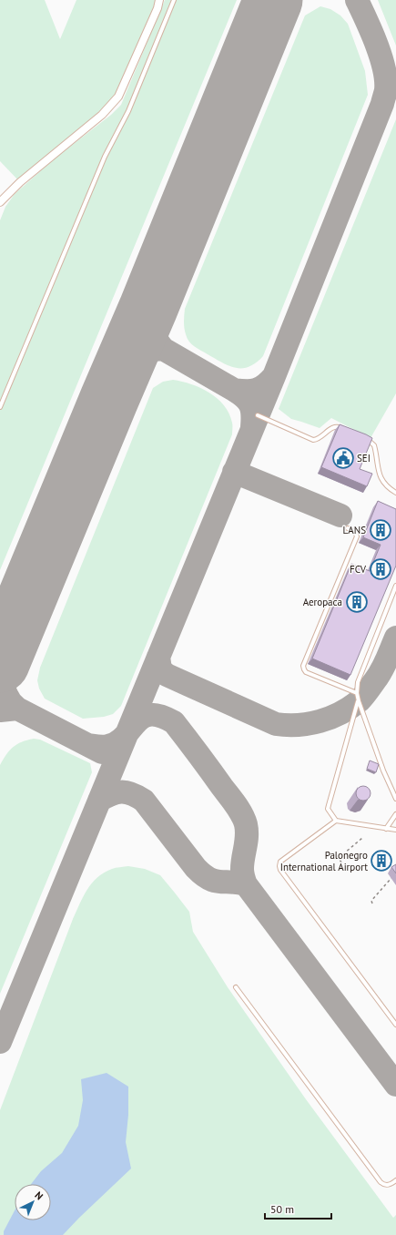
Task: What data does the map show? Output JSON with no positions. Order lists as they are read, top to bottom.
{
  "places": {
    "public building": ["SEI"],
    "building": [
      "LANS",
      "FCV",
      "Aeropaca",
      "Palonegro International Airport"
    ]
  },
  "scale_bar": "50 m",
  "north": "top right"
}
